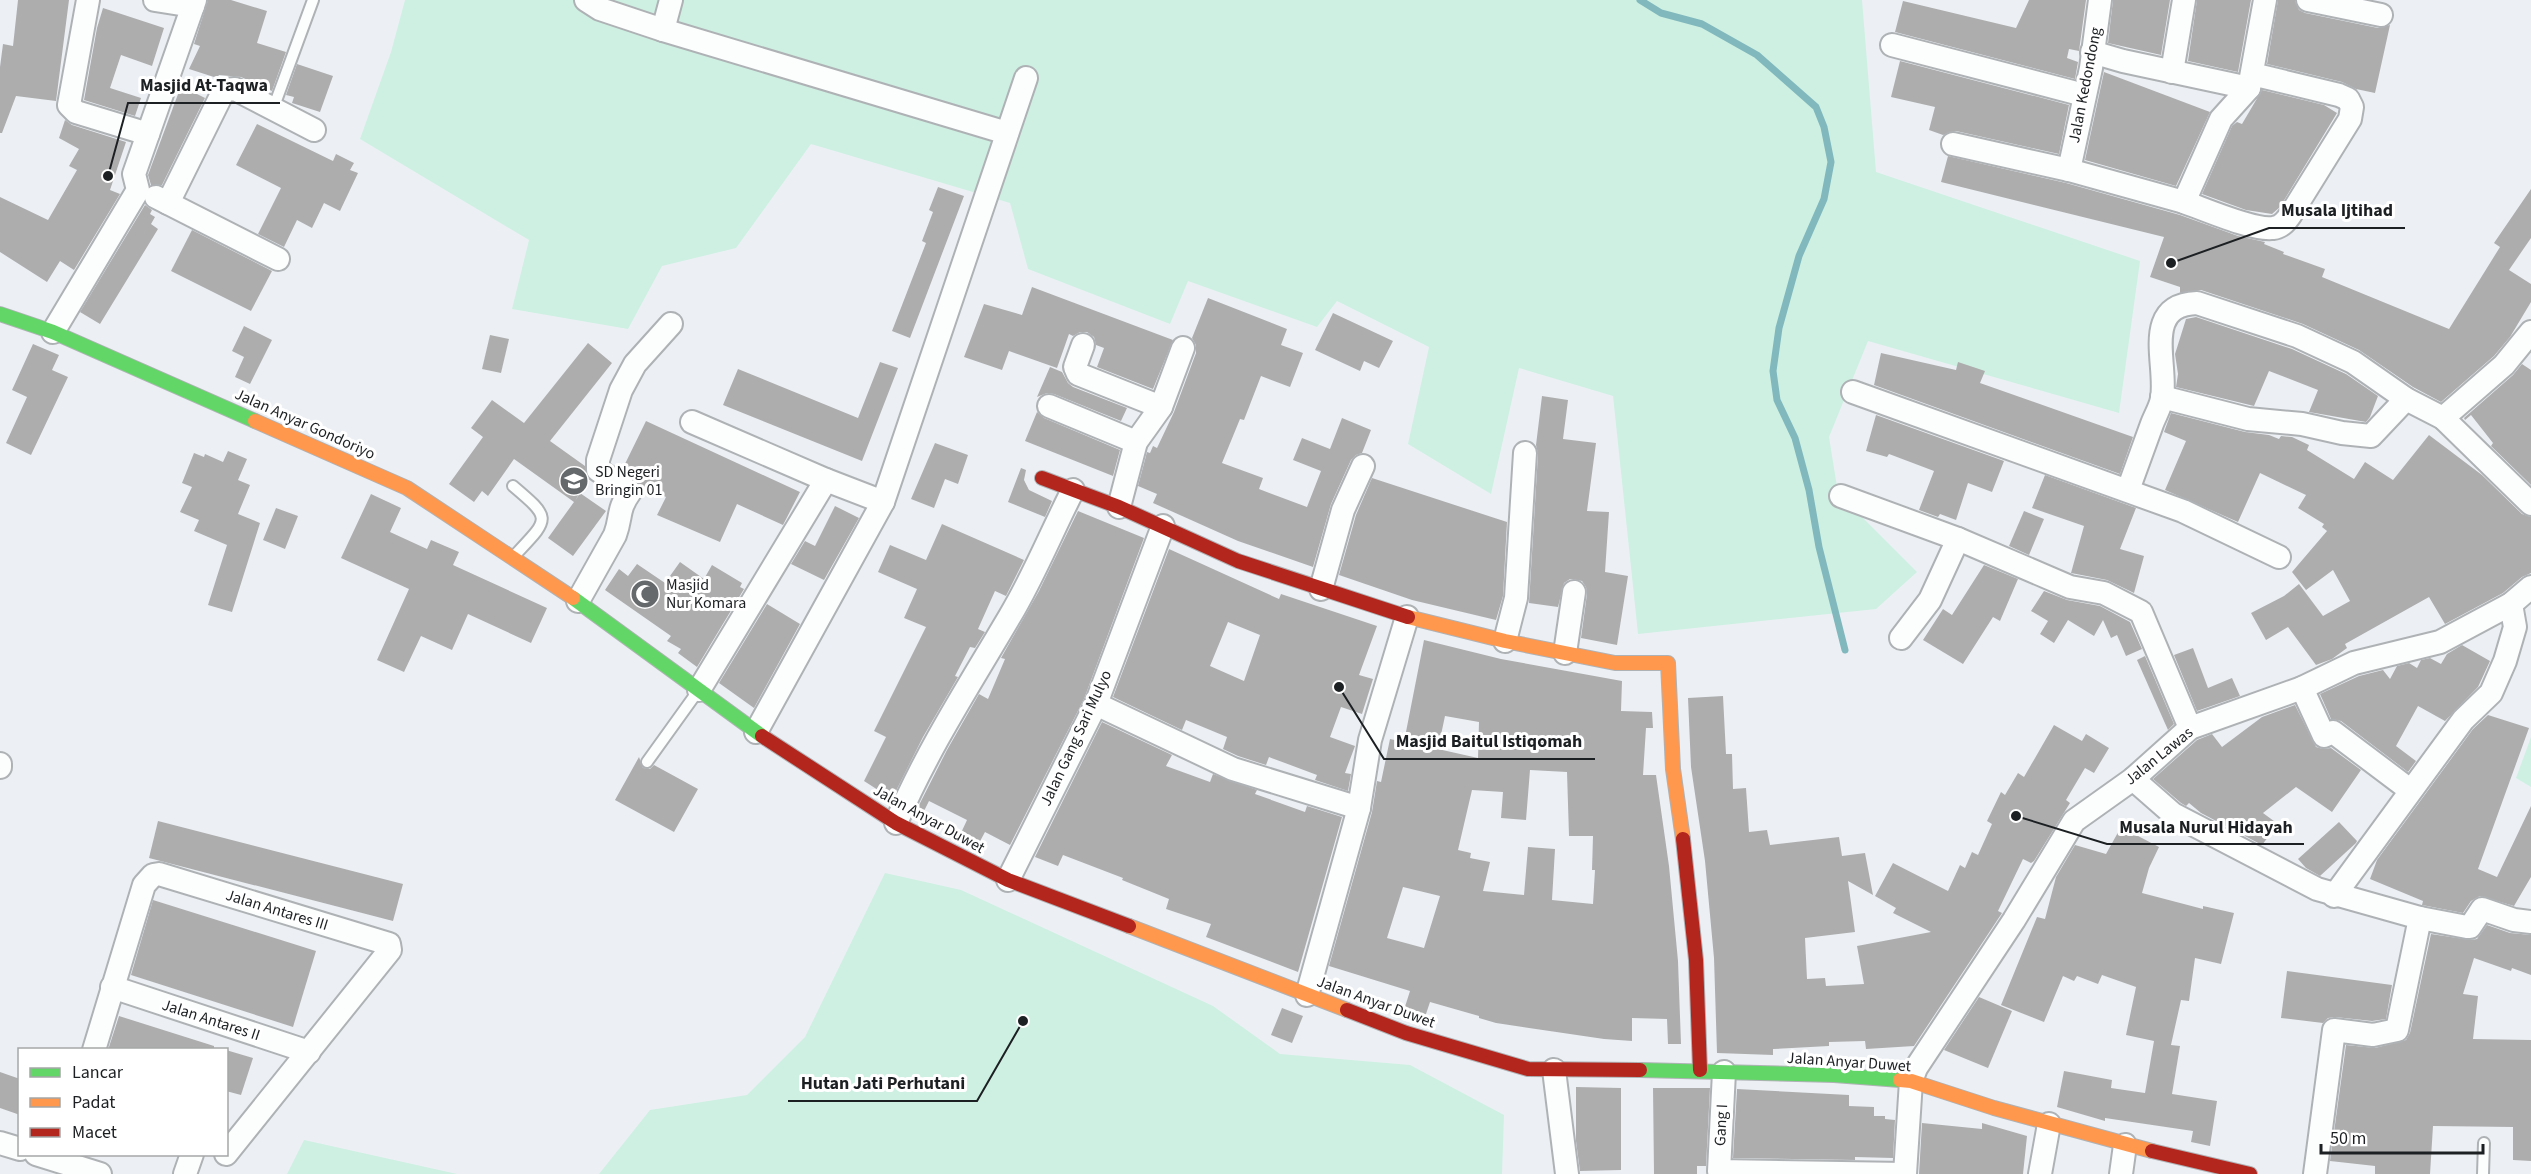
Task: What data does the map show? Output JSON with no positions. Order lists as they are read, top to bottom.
{
  "streets": {
    "street": [
      "Jalan Kedondong",
      "Jalan Anyar Gondoriyo",
      "Jalan Gang Sari Mulyo",
      "Jalan Lawas",
      "Jalan Anyar Duwet",
      "Jalan Antares III",
      "Jalan Antares II",
      "Gang I"
    ]
  },
  "crossings": [
    ["Jalan Anyar Gondoriyo", "Jalan Anyar Duwet"],
    ["Jalan Gang Sari Mulyo", "Jalan Anyar Duwet"],
    ["Jalan Lawas", "Jalan Anyar Duwet"],
    ["Jalan Anyar Duwet", "Gang I"],
    ["Jalan Antares III", "Jalan Antares II"]
  ],
  "places": {
    "other": [
      "Masjid At-Taqwa",
      "Musala Ijtihad",
      "Masjid Baitul Istiqomah",
      "Musala Nurul Hidayah",
      "Hutan Jati Perhutani"
    ],
    "school or university": ["SD Negeri Bringin 01"],
    "mosque": ["Masjid Nur Komara"]
  },
  "legend": ["Lancar", "Padat", "Macet"],
  "scale_bar": "50 m"
}
